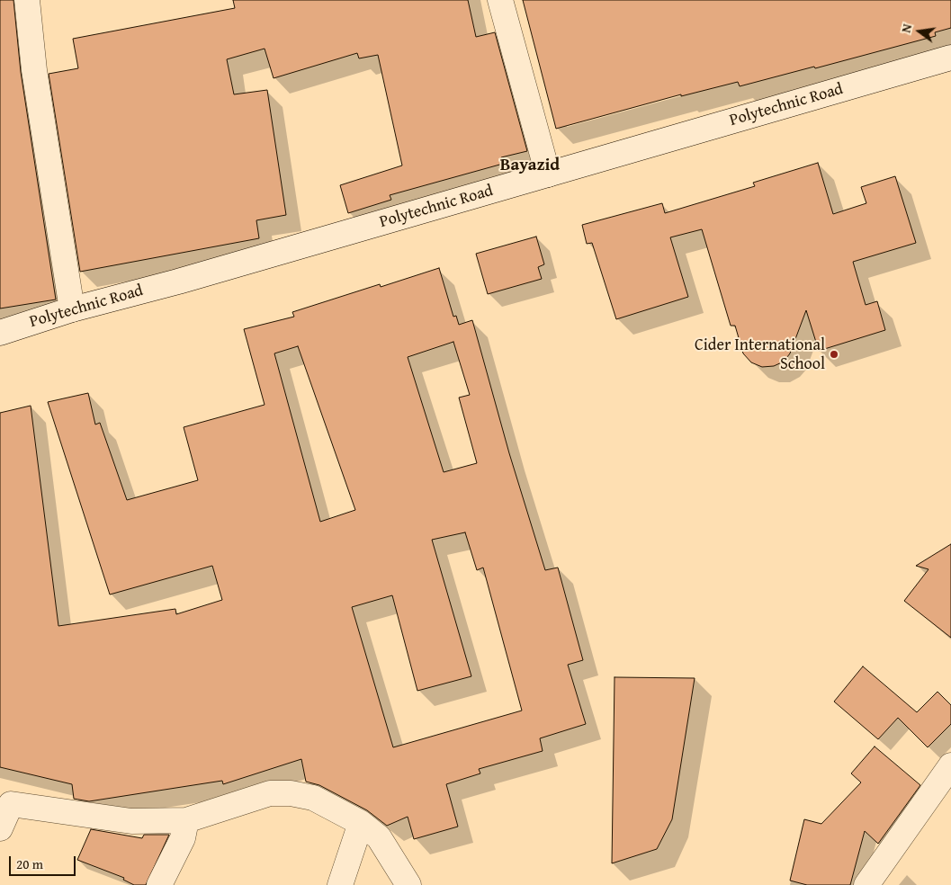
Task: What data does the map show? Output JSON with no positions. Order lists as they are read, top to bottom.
{
  "streets": {
    "street": ["Polytechnic Road"]
  },
  "districts": ["Bayazid"],
  "places": ["Cider International School"],
  "scale_bar": "20 m",
  "north": "left"
}
